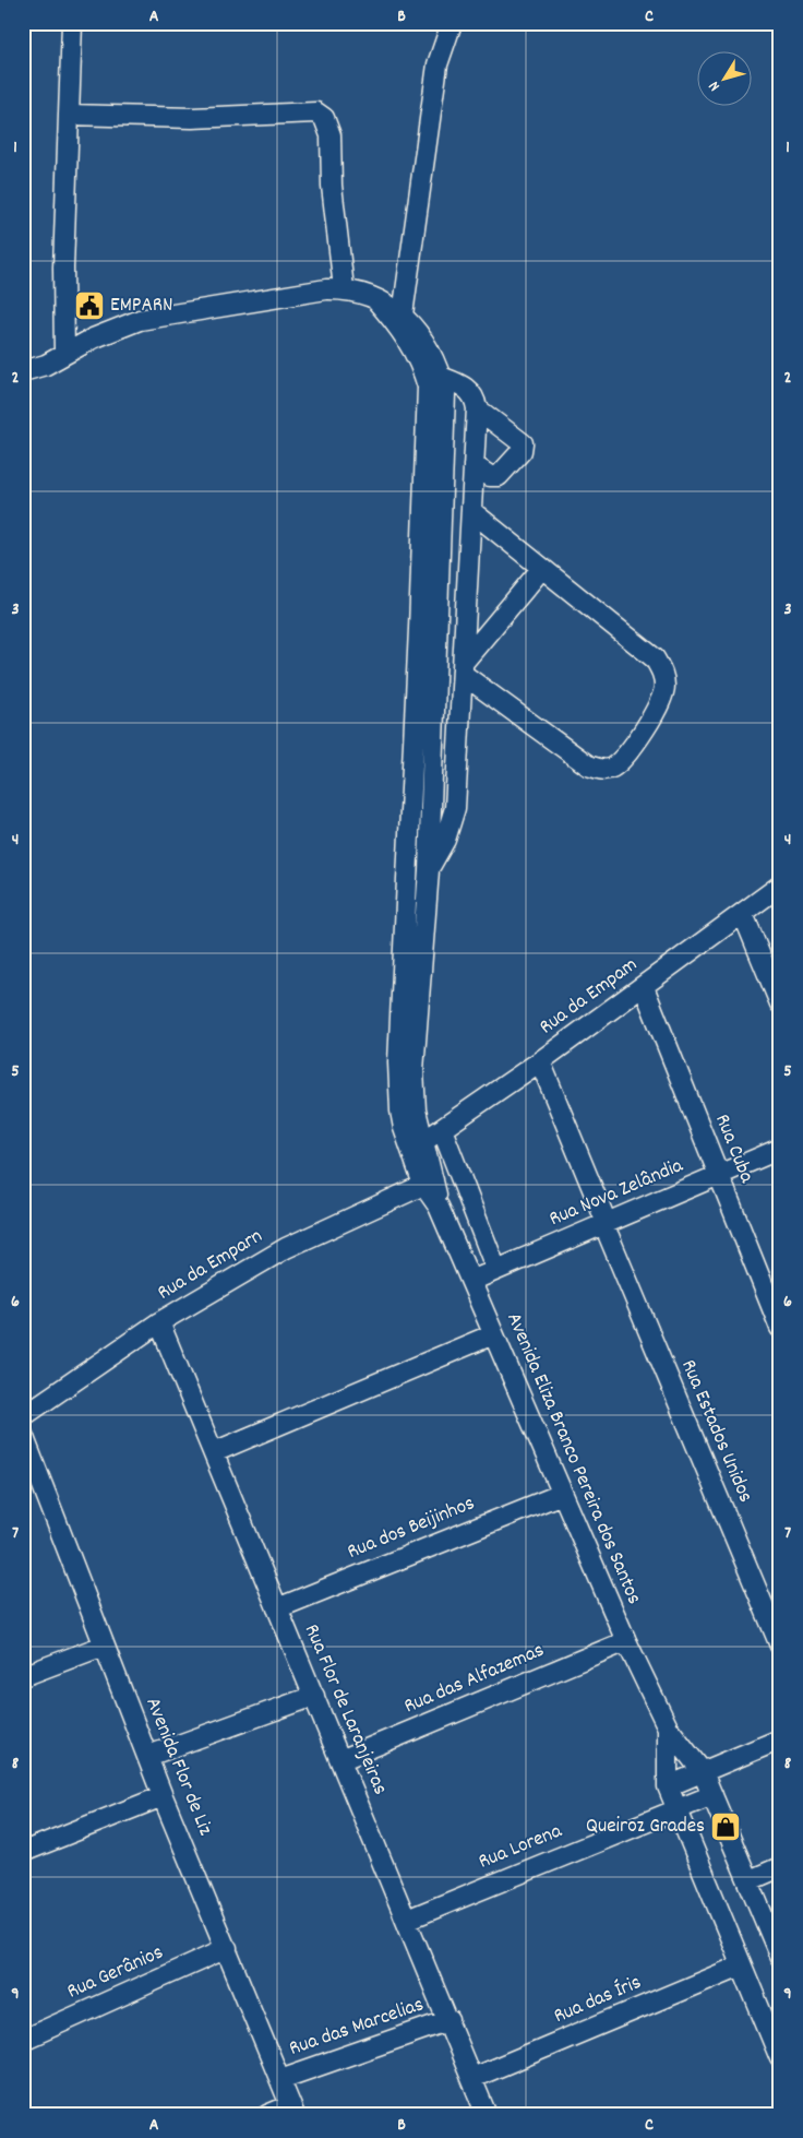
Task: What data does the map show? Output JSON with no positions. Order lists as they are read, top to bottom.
{
  "streets": {
    "street": [
      "Rua da Empam",
      "Rua Cuba",
      "Rua Nova Zelândia",
      "Rua da Emparn",
      "Rua Estados Unidos",
      "Avenida Eliza Branco Pereira dos Santos",
      "Rua dos Beijinhos",
      "Rua das Alfazemas",
      "Rua Flor de Laranjeiras",
      "Avenida Flor de Liz",
      "Rua Lorena",
      "Rua Gerânios",
      "Rua das Íris",
      "Rua das Marcelias"
    ]
  },
  "crossings": [
    ["Rua da Empam", "Rua Cuba"],
    ["Rua da Empam", "Rua Estados Unidos"],
    ["Rua da Empam", "Avenida Eliza Branco Pereira dos Santos"],
    ["Rua Cuba", "Rua Nova Zelândia"],
    ["Rua Nova Zelândia", "Rua Estados Unidos"],
    ["Rua Nova Zelândia", "Avenida Eliza Branco Pereira dos Santos"],
    ["Rua da Emparn", "Avenida Eliza Branco Pereira dos Santos"],
    ["Rua da Emparn", "Rua Flor de Laranjeiras"],
    ["Avenida Eliza Branco Pereira dos Santos", "Rua dos Beijinhos"],
    ["Avenida Eliza Branco Pereira dos Santos", "Rua das Alfazemas"],
    ["Avenida Eliza Branco Pereira dos Santos", "Rua Lorena"],
    ["Avenida Eliza Branco Pereira dos Santos", "Rua das Íris"],
    ["Rua dos Beijinhos", "Rua Flor de Laranjeiras"],
    ["Rua das Alfazemas", "Rua Flor de Laranjeiras"],
    ["Rua Flor de Laranjeiras", "Rua Lorena"],
    ["Rua Flor de Laranjeiras", "Rua das Íris"],
    ["Rua Flor de Laranjeiras", "Rua das Marcelias"],
    ["Avenida Flor de Liz", "Rua Gerânios"],
    ["Avenida Flor de Liz", "Rua das Marcelias"]
  ],
  "places": {
    "public building": ["EMPARN"],
    "shop": ["Queiroz Grades"]
  },
  "north": "bottom left",
  "grid": {
    "columns": ["A", "B", "C"],
    "rows": [
      "1",
      "2",
      "3",
      "4",
      "5",
      "6",
      "7",
      "8",
      "9"
    ]
  }
}
